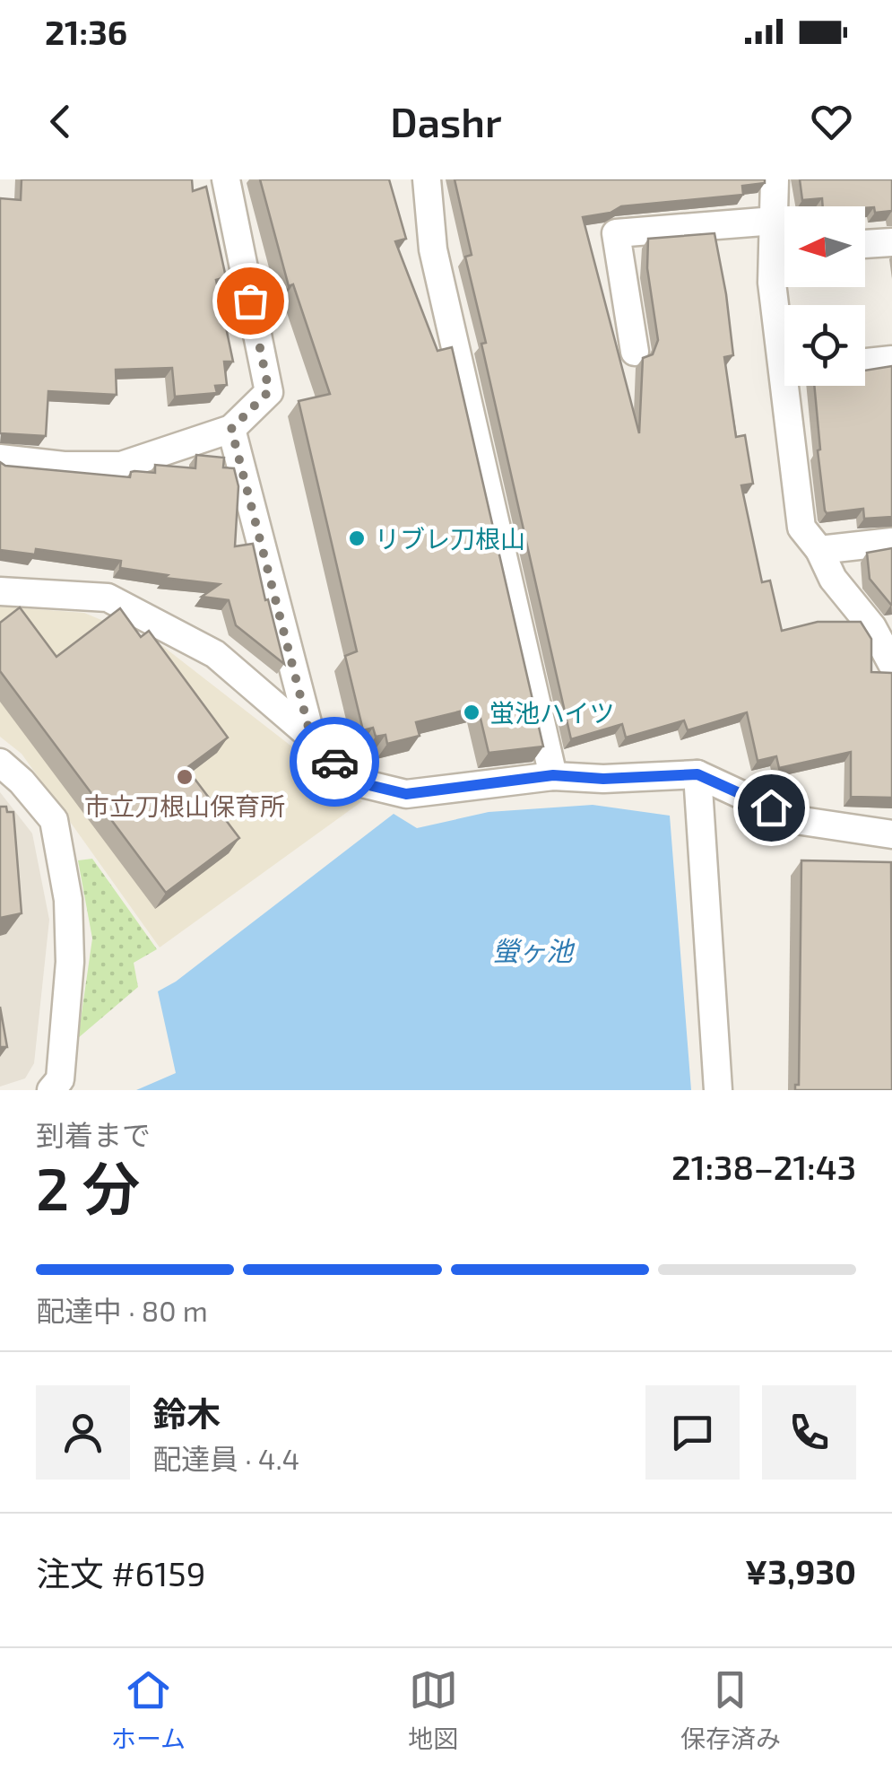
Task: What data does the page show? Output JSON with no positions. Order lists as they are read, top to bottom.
{
  "water": ["螢ヶ池"],
  "places": ["リブレ刀根山", "蛍池ハイツ", "市立刀根山保育所"],
  "north": "left",
  "page": {
    "status": "21:36",
    "header": "Dashr",
    "heading": ["2 分", "到着まで", "21:38–21:43"],
    "panel": [
      "鈴木",
      "配達員 · 4.4",
      "注文 #6159",
      "¥3,930"
    ],
    "bar": "配達中 · 80 m",
    "tabs": ["ホーム", "地図", "保存済み"]
  }
}
